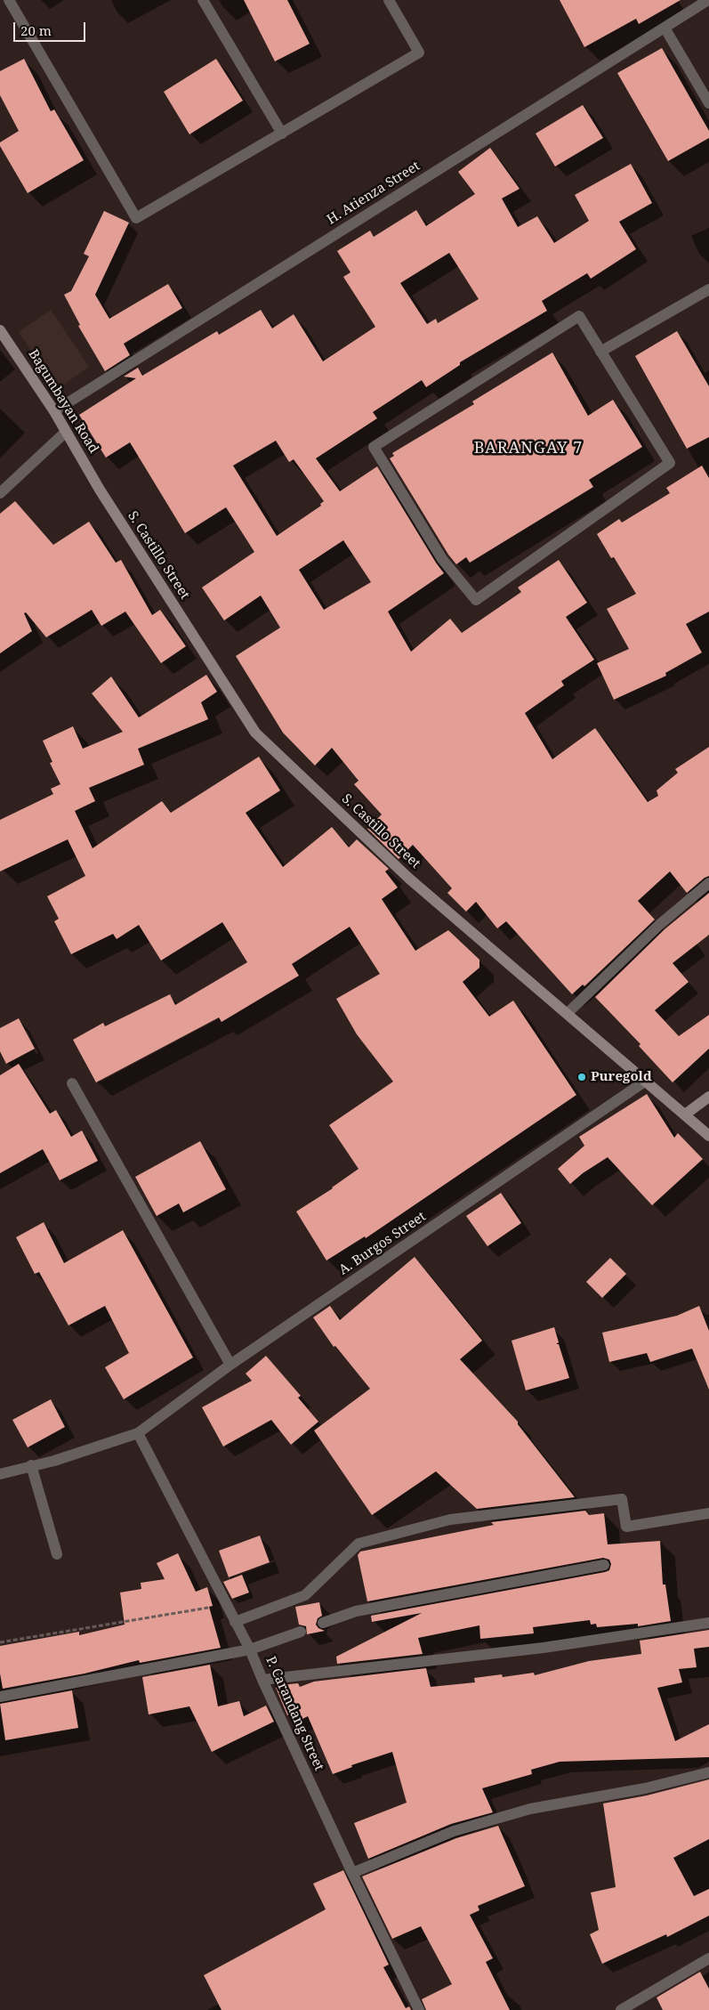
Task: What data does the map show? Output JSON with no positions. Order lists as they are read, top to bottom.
{
  "streets": {
    "street": [
      "H. Atienza Street",
      "Bagumbayan Road",
      "S. Castillo Street",
      "A. Burgos Street",
      "P. Carandang Street"
    ]
  },
  "crossings": [
    ["H. Atienza Street", "Bagumbayan Road"],
    ["Bagumbayan Road", "S. Castillo Street"],
    ["S. Castillo Street", "A. Burgos Street"],
    ["A. Burgos Street", "P. Carandang Street"]
  ],
  "districts": ["BARANGAY 7"],
  "places": ["Puregold"],
  "scale_bar": "20 m"
}
